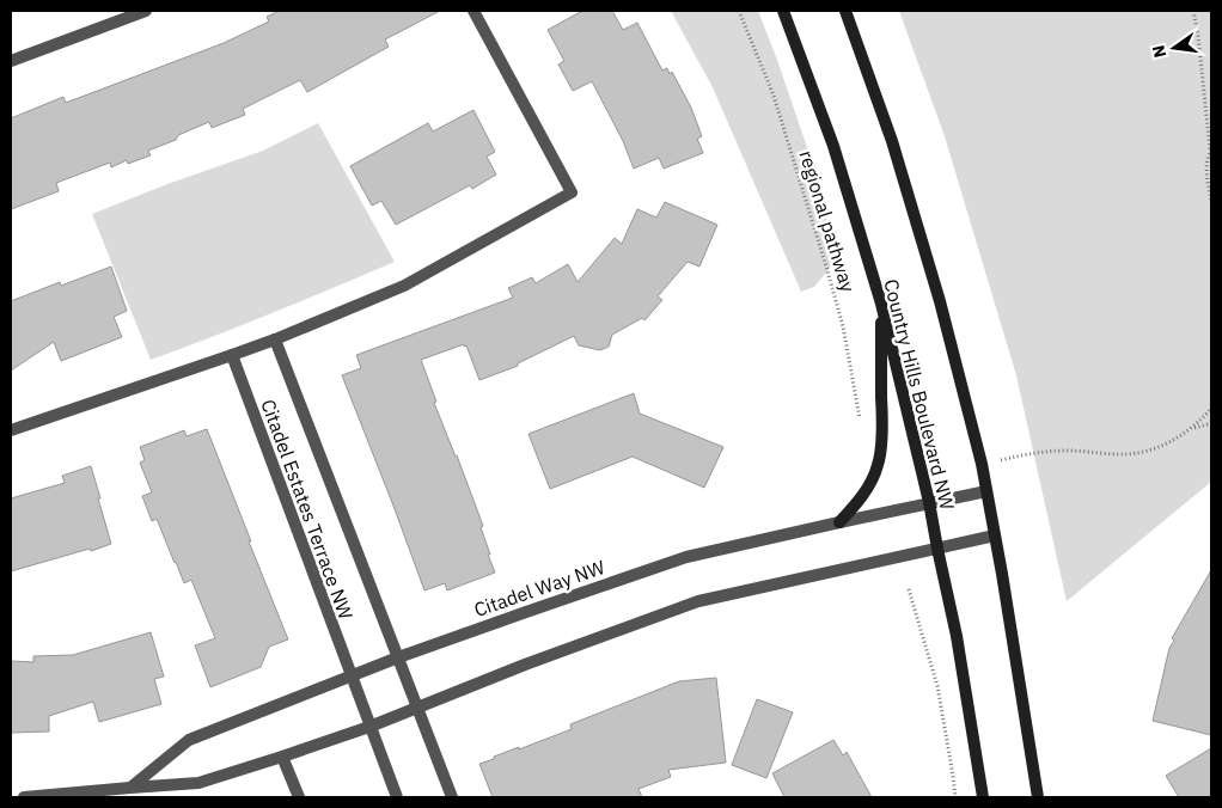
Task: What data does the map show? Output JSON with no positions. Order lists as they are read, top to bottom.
{
  "streets": {
    "main road": ["Country Hills Boulevard NW"],
    "street": ["Citadel Estates Terrace NW", "Citadel Way NW"],
    "path": ["regional pathway"]
  },
  "crossings": [
    ["Country Hills Boulevard NW", "Citadel Way NW"],
    ["Citadel Estates Terrace NW", "Citadel Way NW"]
  ],
  "north": "left"
}
